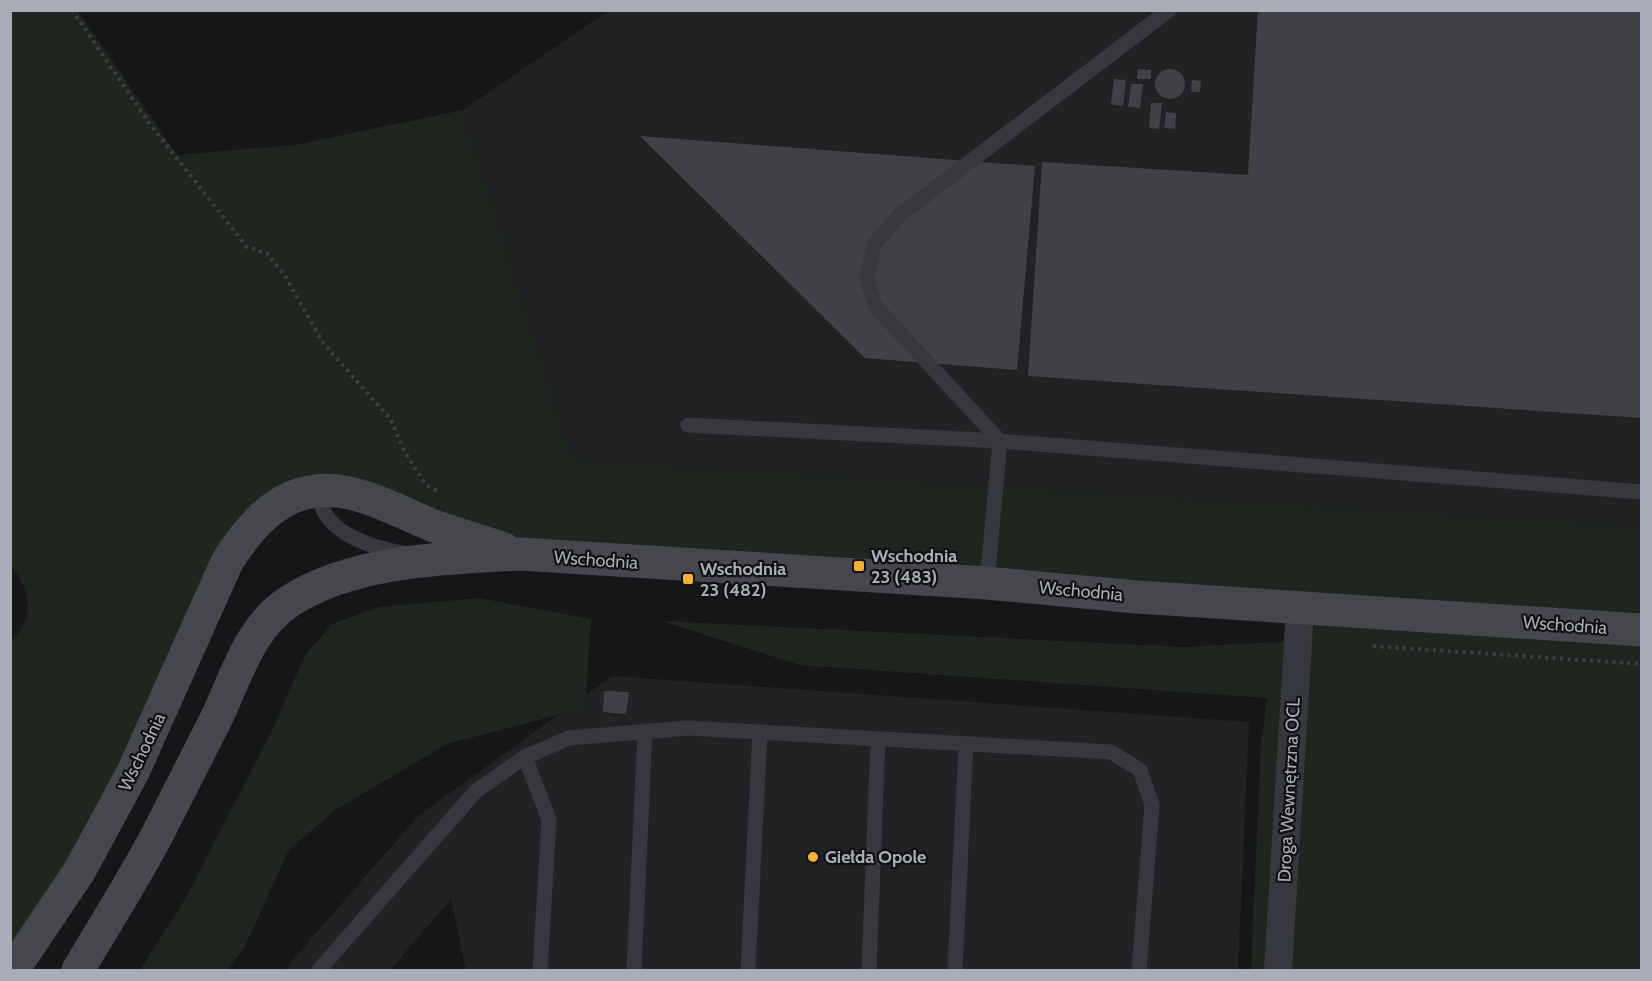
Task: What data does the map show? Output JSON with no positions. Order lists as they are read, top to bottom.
{
  "streets": {
    "street": ["Wschodnia", "Droga Wewnętrzna OCL"]
  },
  "crossings": [
    ["Wschodnia", "Droga Wewnętrzna OCL"]
  ],
  "places": {
    "transit": ["Wschodnia 23 (483)", "Wschodnia 23 (482)"],
    "other": ["Giełda Opole"]
  }
}
